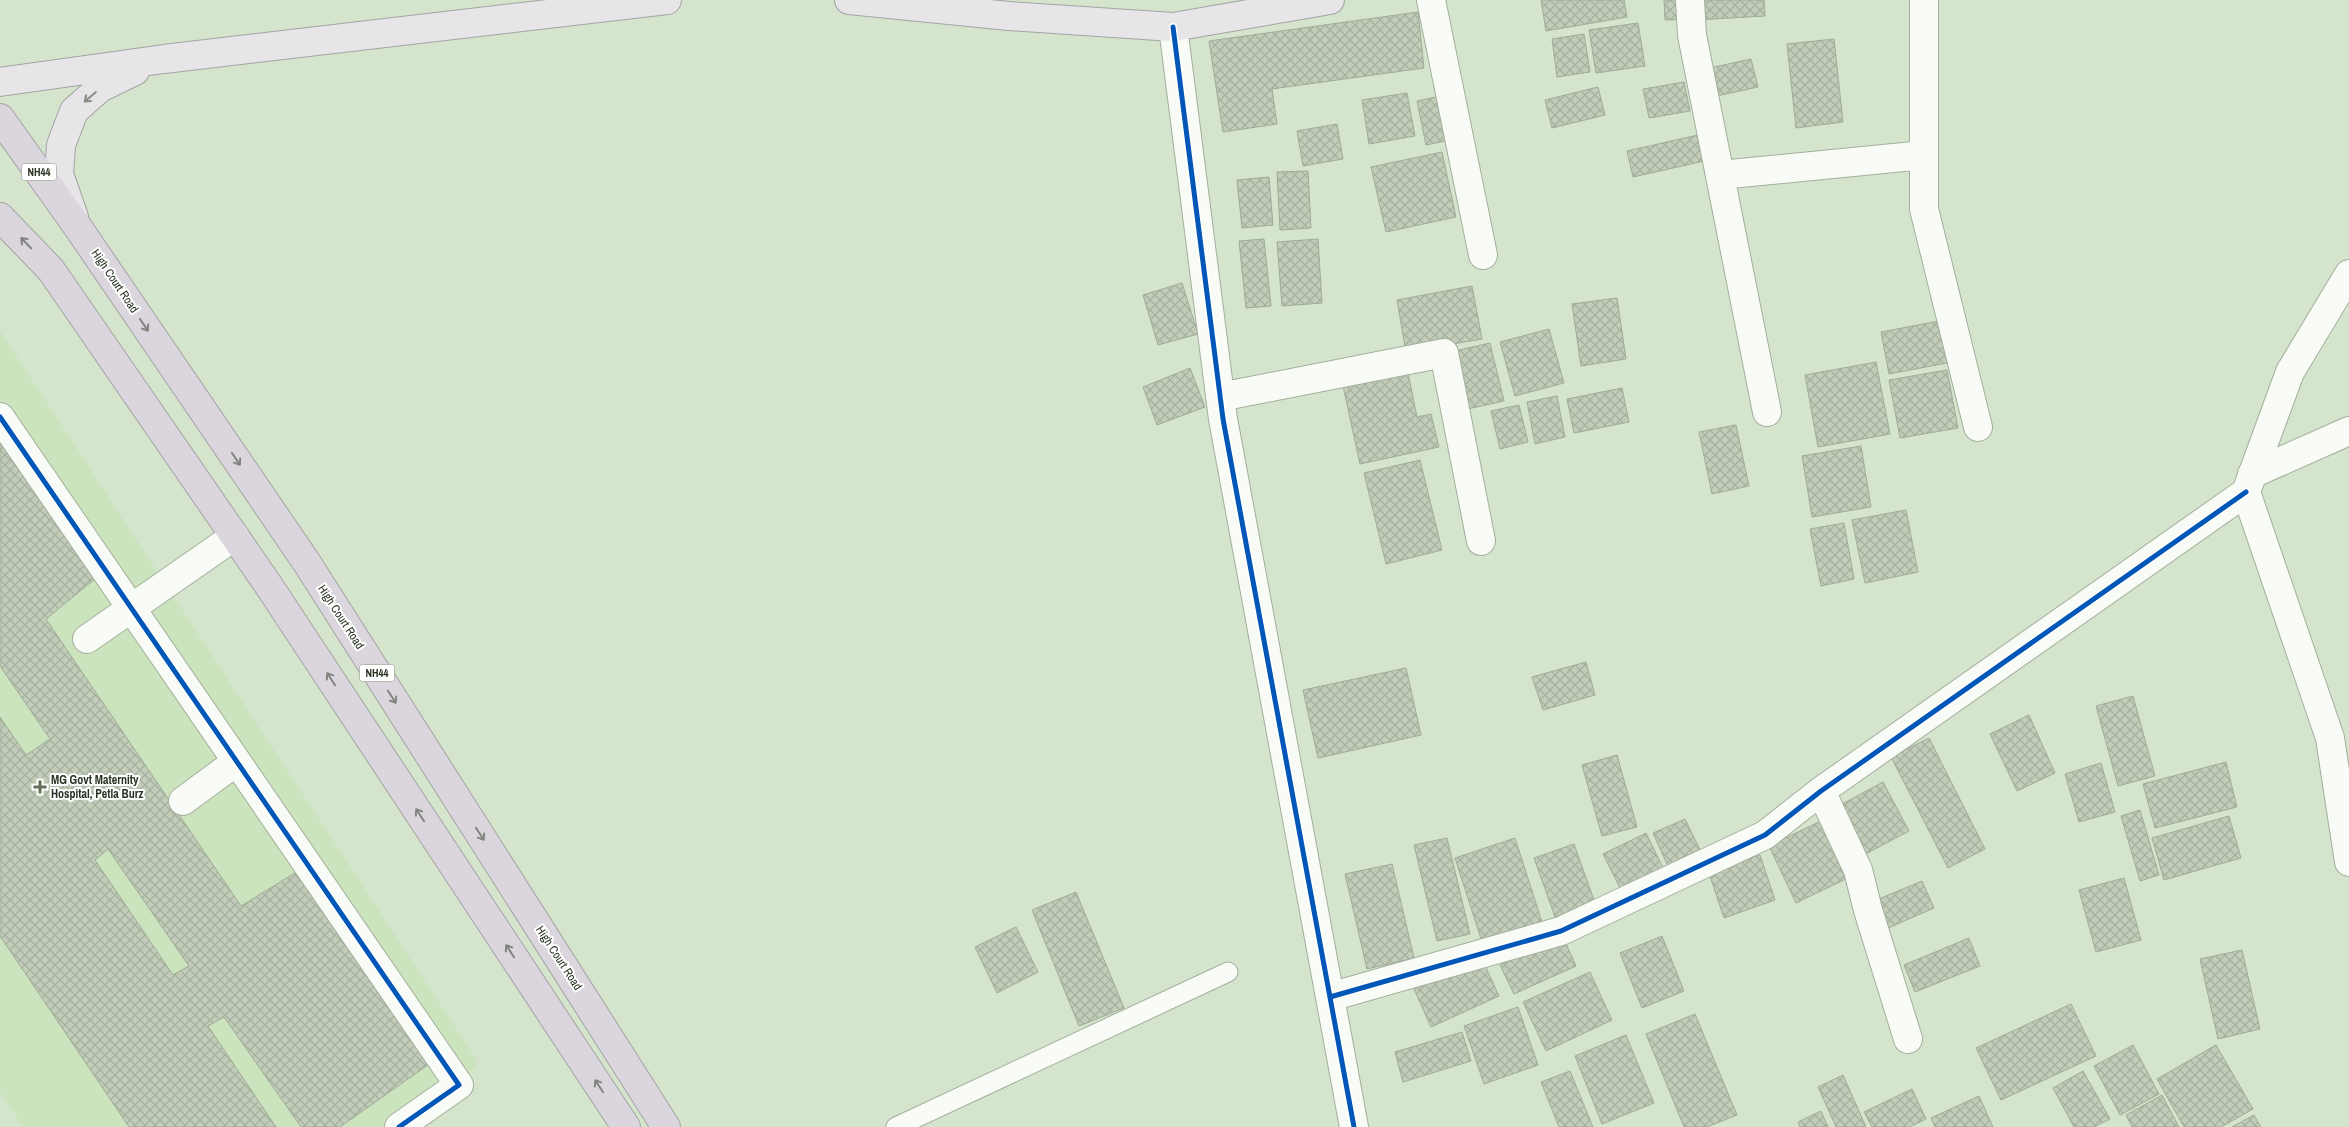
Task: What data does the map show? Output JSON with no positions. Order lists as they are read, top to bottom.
{
  "streets": {
    "highway": ["NH44", "High Court Road"]
  },
  "places": {
    "health": ["MG Govt Maternity Hospital, Petla Burz"]
  }
}
